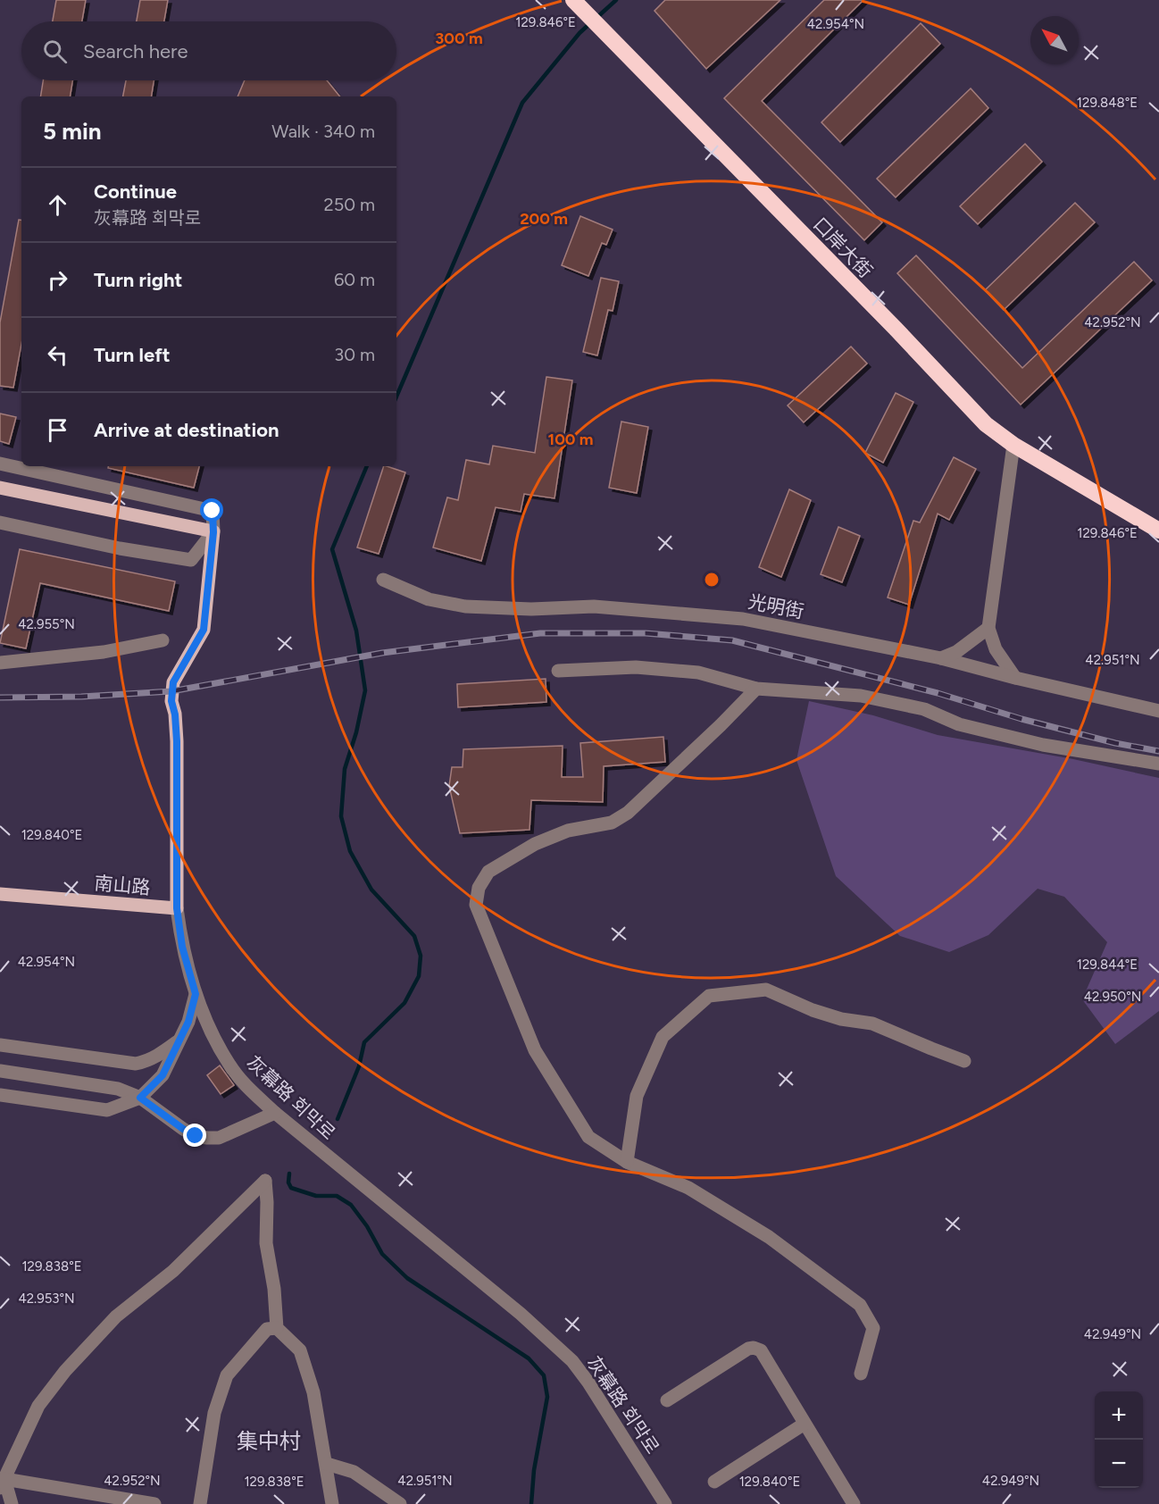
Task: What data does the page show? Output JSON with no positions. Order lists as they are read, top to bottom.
{
  "streets": {
    "highway": ["口岸大街"],
    "main road": ["南山路", "灰幕路 회막로"],
    "street": ["光明街"]
  },
  "crossings": [
    ["南山路", "灰幕路 회막로"]
  ],
  "districts": ["集中村"],
  "north": "top left",
  "page": {
    "search": "Search here",
    "heading": ["5 min", "Walk · 340 m"],
    "list": [
      ["Continue", "灰幕路 회막로", "250 m"],
      ["Turn right", "60 m"],
      ["Turn left", "30 m"],
      "Arrive at destination"
    ],
    "map_buttons": ["+", "−"]
  },
  "coordinates": [
    "129.846°E",
    "42.954°N",
    "129.848°E",
    "42.952°N",
    "42.955°N",
    "42.951°N",
    "129.840°E",
    "129.844°E",
    "42.950°N",
    "129.838°E",
    "42.953°N",
    "42.949°N"
  ],
  "rings": ["300 m", "200 m", "100 m"]
}
